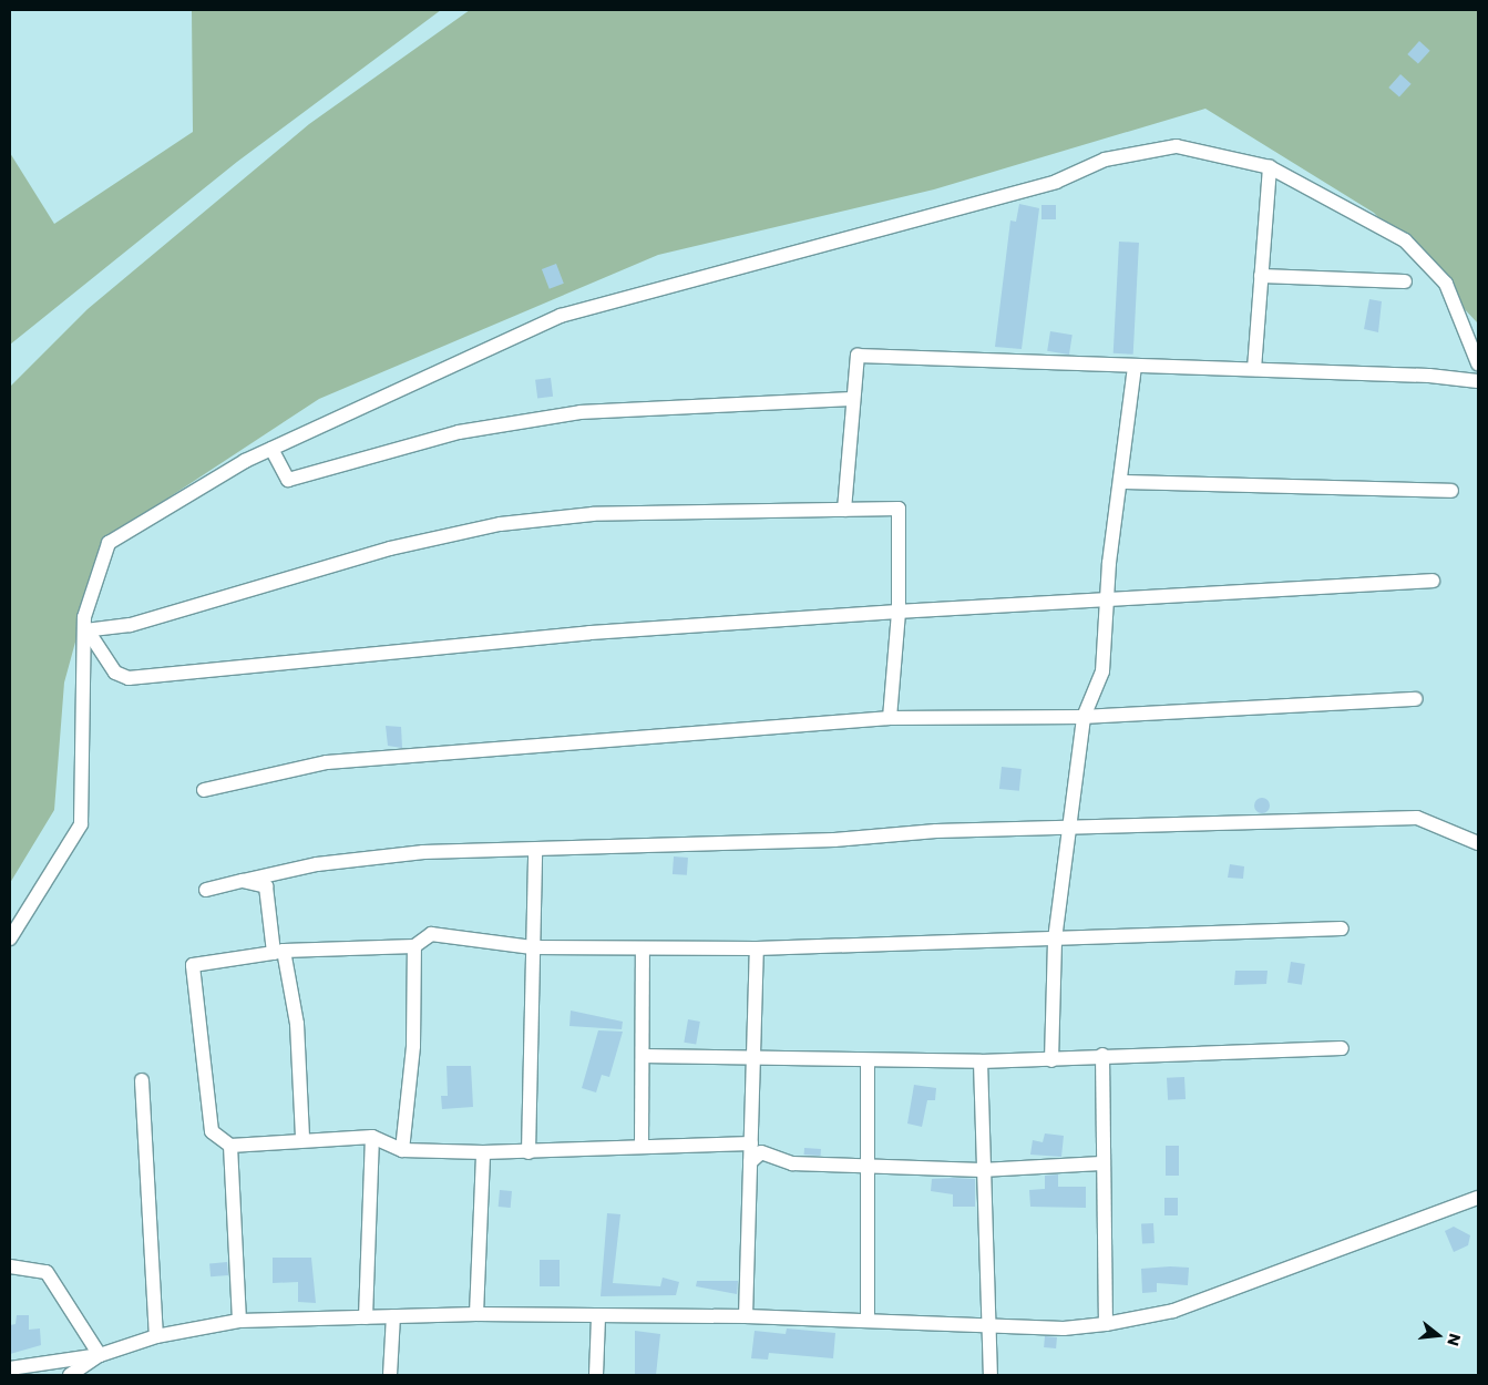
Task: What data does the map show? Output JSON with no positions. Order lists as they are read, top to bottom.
{
  "north": "right"
}
